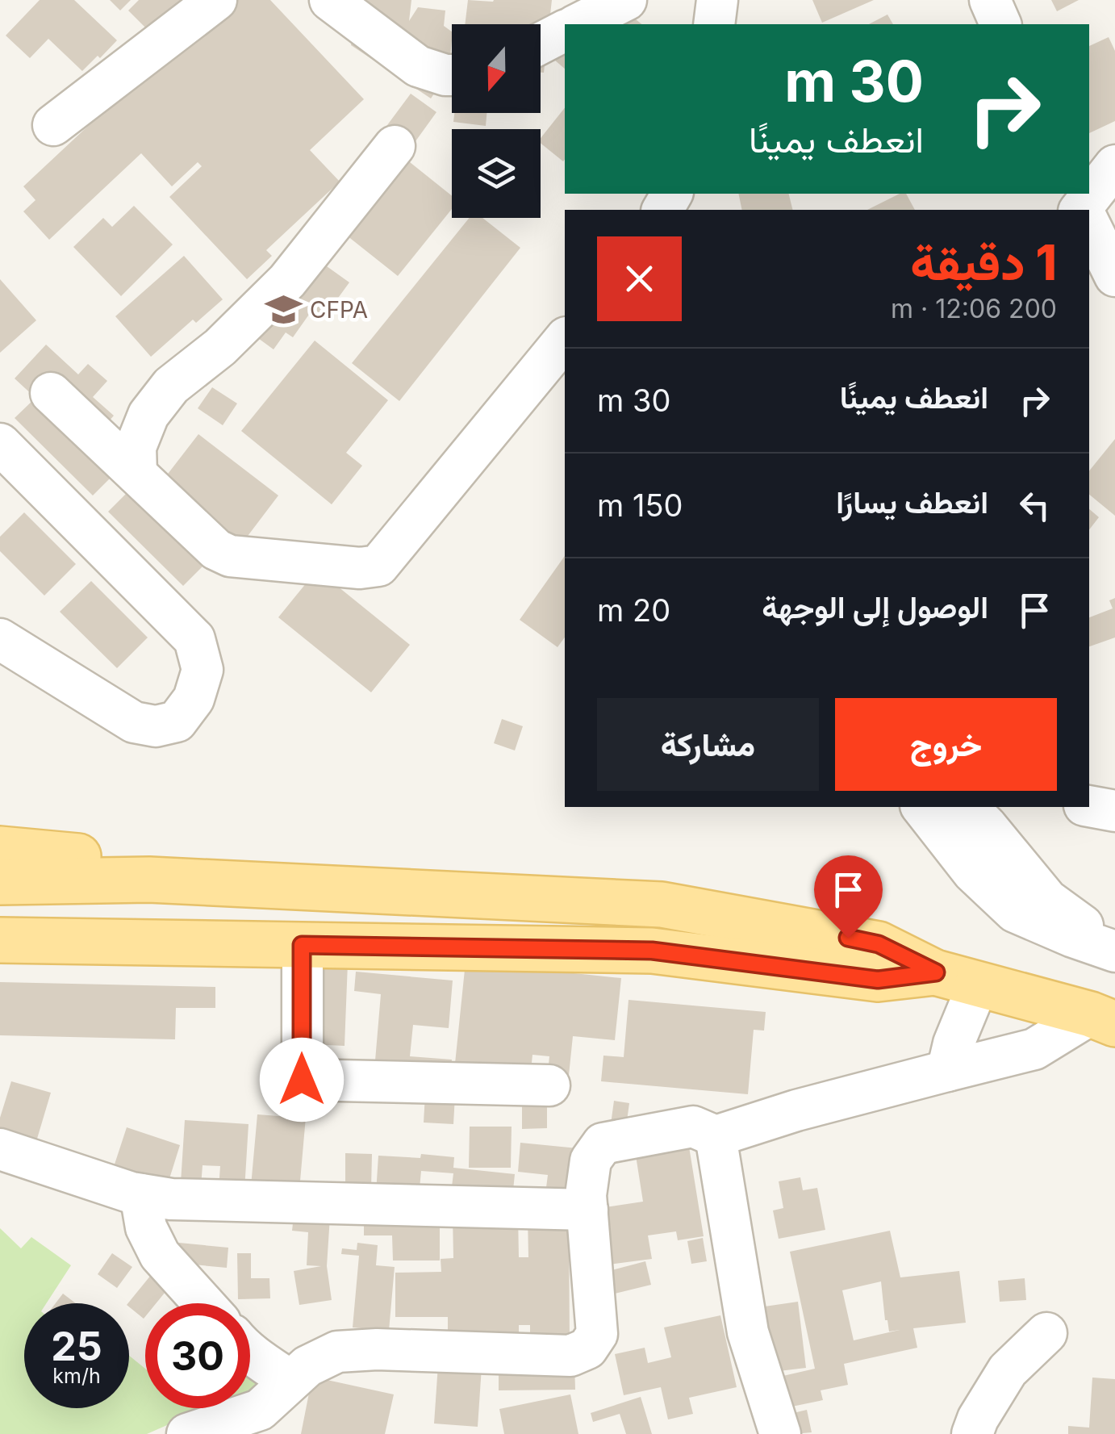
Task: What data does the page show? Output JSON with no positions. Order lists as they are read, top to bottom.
{
  "places": {
    "school or university": ["CFPA"]
  },
  "north": "bottom",
  "page": {
    "turn": ["30 m", "انعطف يمينًا"],
    "heading": ["1 دقيقة", "200 m · 12:06"],
    "list": [
      {
        "name": "انعطف يمينًا",
        "value": "30 m"
      },
      {
        "name": "انعطف يسارًا",
        "value": "150 m"
      },
      {
        "name": "الوصول إلى الوجهة",
        "value": "20 m"
      }
    ],
    "buttons": ["خروج", "مشاركة"],
    "speed": "25 km/h",
    "limit": "30"
  }
}
